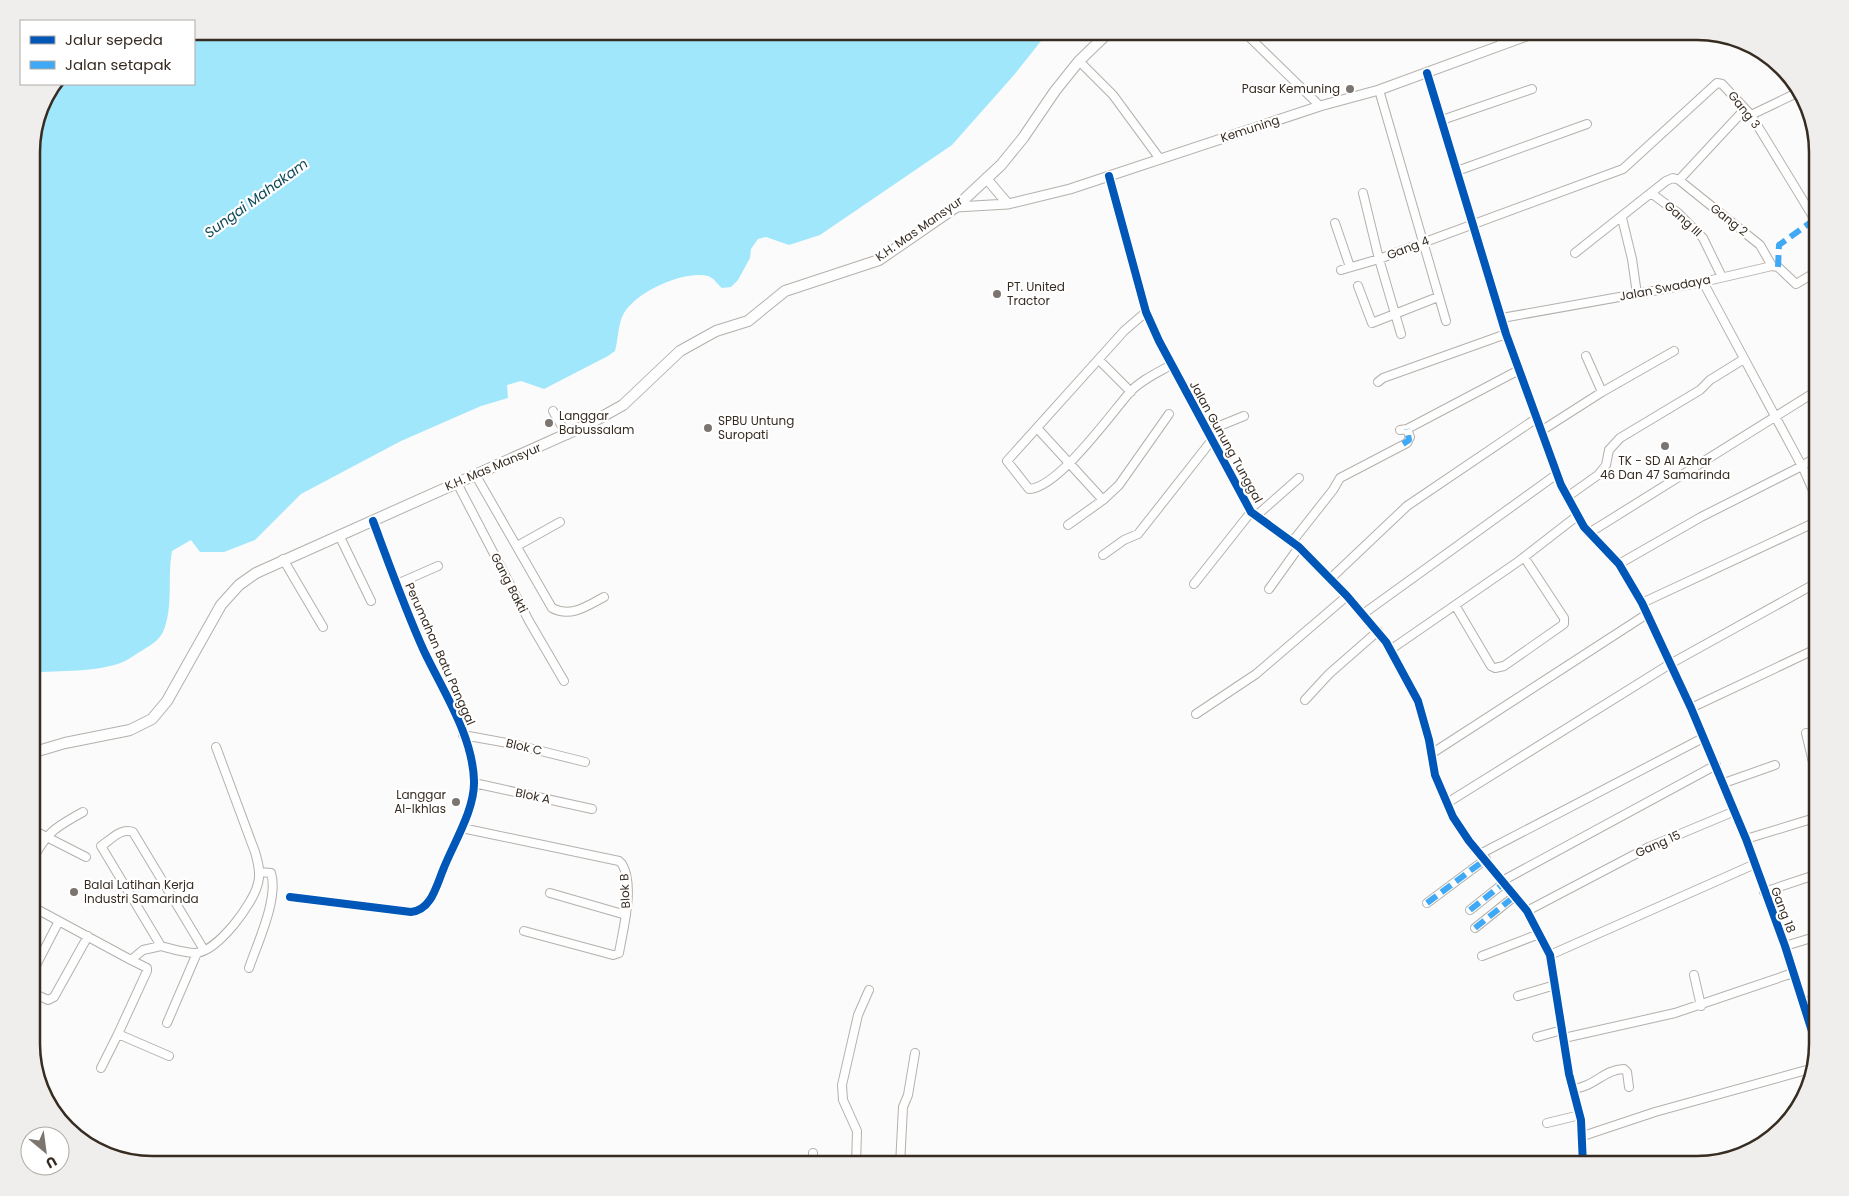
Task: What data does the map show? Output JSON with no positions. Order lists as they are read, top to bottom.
{
  "streets": {
    "main road": ["K.H. Mas Mansyur"],
    "street": [
      "Gang 3",
      "Kemuning",
      "Gang III",
      "Gang 2",
      "Gang 4",
      "Jalan Swadaya",
      "Jalan Gunung Tunggal",
      "Gang Bakti",
      "Perumahan Batu Panggal",
      "Blok C",
      "Blok A",
      "Gang 15",
      "Blok B",
      "Gang 18"
    ]
  },
  "crossings": [
    ["Gang 3", "Gang 4"],
    ["Gang 3", "Gang 18"],
    ["Kemuning", "K.H. Mas Mansyur"],
    ["Kemuning", "Jalan Gunung Tunggal"],
    ["Kemuning", "Gang 18"],
    ["Gang III", "Jalan Swadaya"],
    ["Gang 2", "Jalan Swadaya"],
    ["K.H. Mas Mansyur", "Gang Bakti"],
    ["K.H. Mas Mansyur", "Perumahan Batu Panggal"],
    ["Gang 4", "Gang 18"],
    ["Jalan Swadaya", "Gang 18"],
    ["Jalan Gunung Tunggal", "Gang 15"],
    ["Perumahan Batu Panggal", "Blok C"],
    ["Perumahan Batu Panggal", "Blok A"],
    ["Perumahan Batu Panggal", "Blok B"],
    ["Gang 15", "Gang 18"]
  ],
  "water": ["Sungai Mahakam"],
  "places": [
    "Pasar Kemuning",
    "PT. United Tractor",
    "Langgar Babussalam",
    "SPBU Untung Suropati",
    "TK - SD Al Azhar 46 Dan 47 Samarinda",
    "Langgar Al-Ikhlas",
    "Balai Latihan Kerja Industri Samarinda"
  ],
  "legend": ["Jalur sepeda", "Jalan setapak"],
  "north": "bottom right"
}
